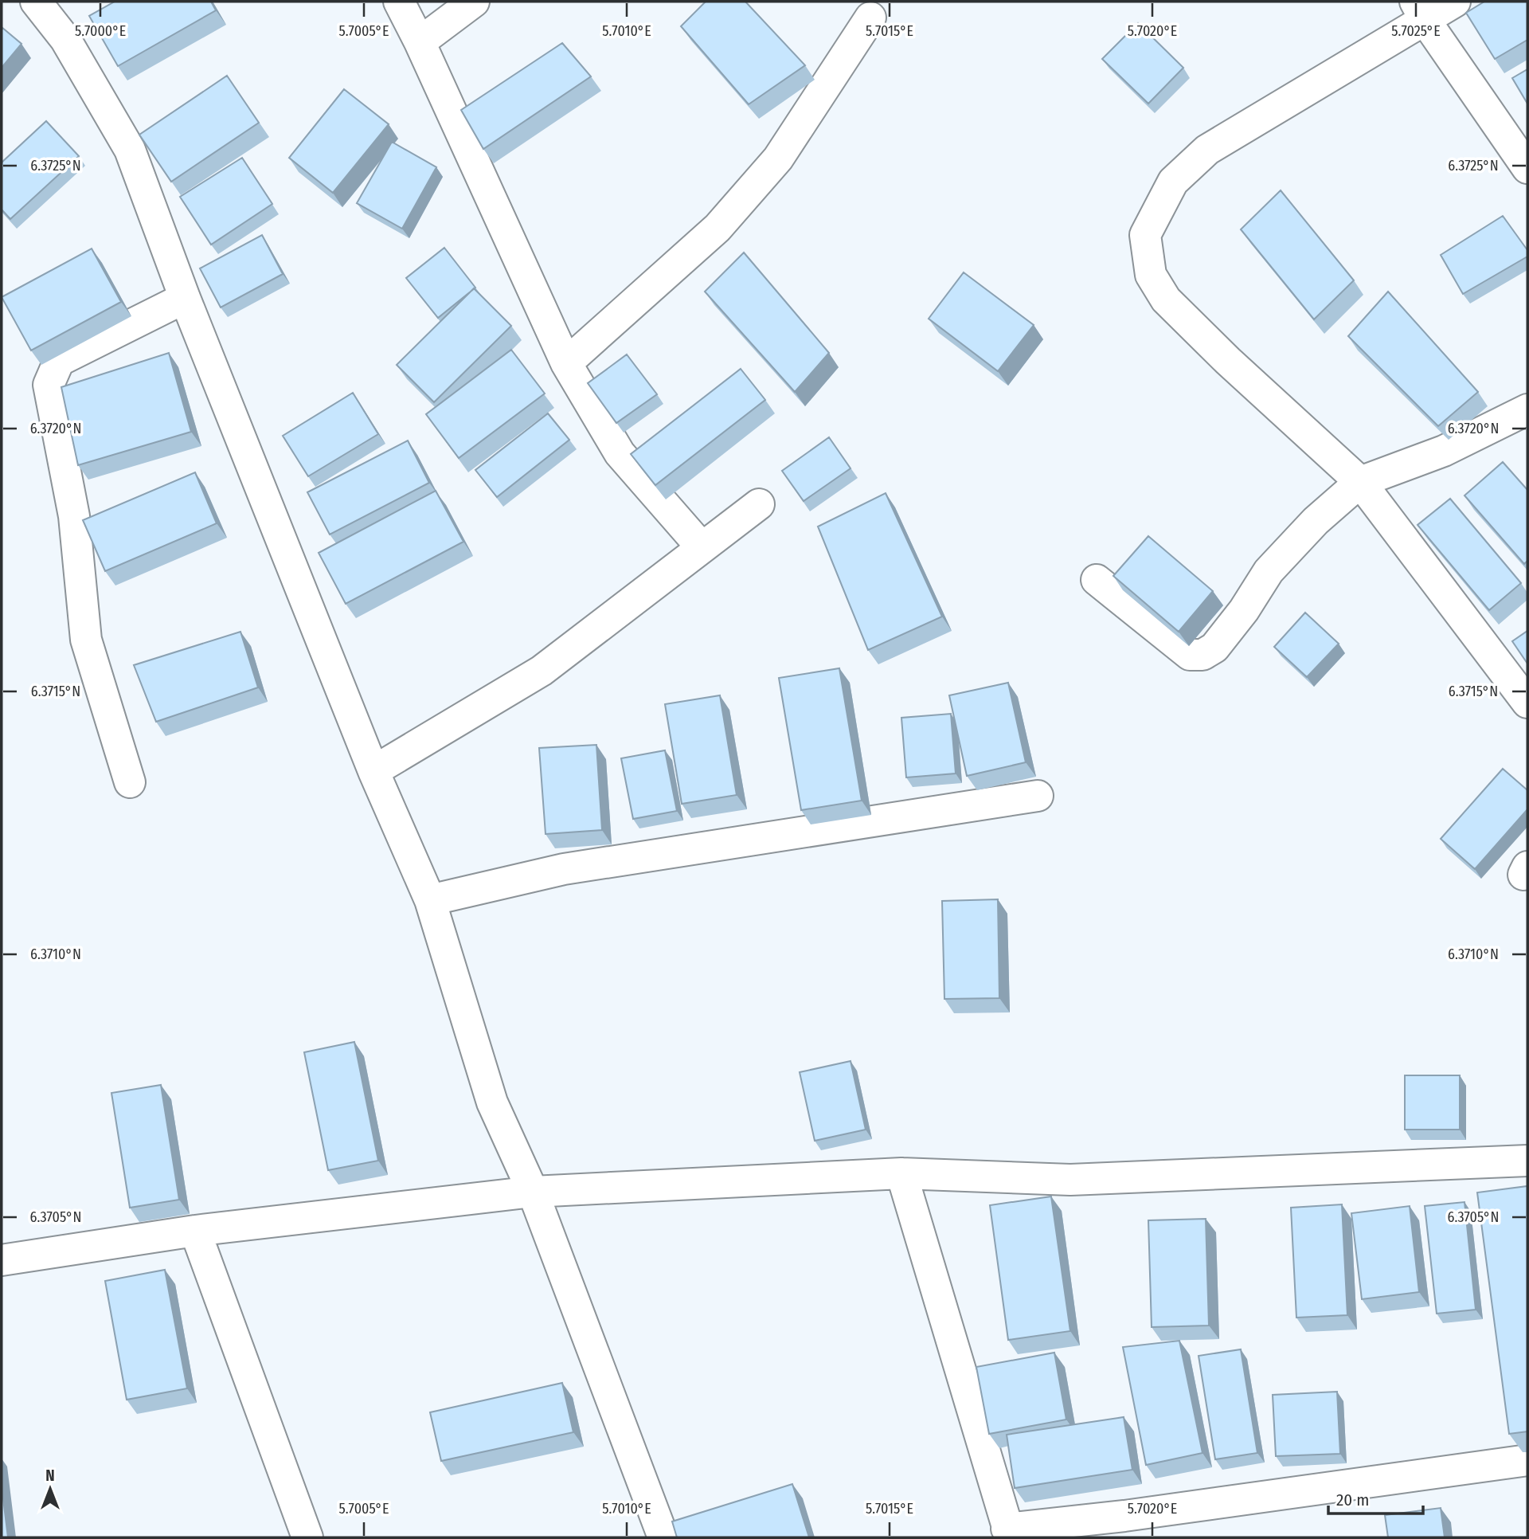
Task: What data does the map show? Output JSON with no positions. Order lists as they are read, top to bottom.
{
  "scale_bar": "20 m",
  "north": "top",
  "coordinates": [
    "5.7000°E",
    "5.7005°E",
    "5.7010°E",
    "5.7015°E",
    "5.7020°E",
    "5.7025°E",
    "6.3725°N",
    "6.3720°N",
    "6.3715°N",
    "6.3710°N",
    "6.3705°N"
  ]
}
